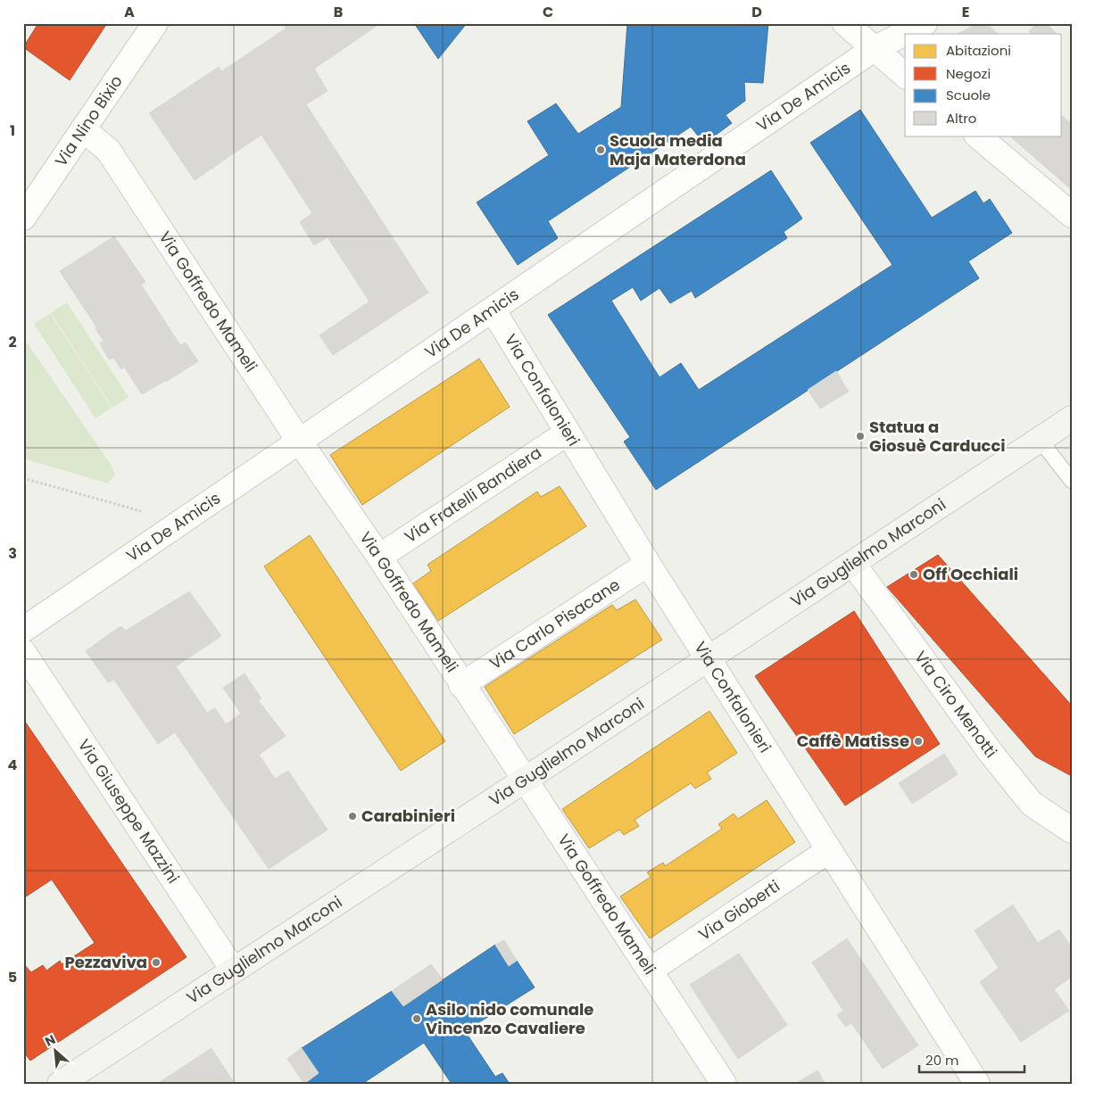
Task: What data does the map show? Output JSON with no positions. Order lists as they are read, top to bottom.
{
  "streets": {
    "main road": ["Via Guglielmo Marconi"],
    "street": [
      "Via De Amicis",
      "Via Nino Bixio",
      "Via Goffredo Mameli",
      "Via Confalonieri",
      "Via Fratelli Bandiera",
      "Via Carlo Pisacane",
      "Via Ciro Menotti",
      "Via Giuseppe Mazzini",
      "Via Gioberti"
    ]
  },
  "crossings": [
    ["Via De Amicis", "Via Goffredo Mameli"],
    ["Via De Amicis", "Via Confalonieri"],
    ["Via Nino Bixio", "Via Goffredo Mameli"],
    ["Via Goffredo Mameli", "Via Fratelli Bandiera"],
    ["Via Goffredo Mameli", "Via Guglielmo Marconi"],
    ["Via Goffredo Mameli", "Via Carlo Pisacane"],
    ["Via Goffredo Mameli", "Via Gioberti"],
    ["Via Confalonieri", "Via Fratelli Bandiera"],
    ["Via Confalonieri", "Via Guglielmo Marconi"],
    ["Via Confalonieri", "Via Carlo Pisacane"],
    ["Via Confalonieri", "Via Gioberti"],
    ["Via Guglielmo Marconi", "Via Ciro Menotti"],
    ["Via Guglielmo Marconi", "Via Giuseppe Mazzini"]
  ],
  "places": [
    "Scuola media Maja Materdona",
    "Statua a Giosuè Carducci",
    "Off Occhiali",
    "Caffè Matisse",
    "Carabinieri",
    "Pezzaviva",
    "Asilo nido comunale Vincenzo Cavaliere"
  ],
  "legend": [
    "Abitazioni",
    "Negozi",
    "Scuole",
    "Altro"
  ],
  "scale_bar": "20 m",
  "north": "top left",
  "grid": {
    "columns": [
      "A",
      "B",
      "C",
      "D",
      "E"
    ],
    "rows": [
      "1",
      "2",
      "3",
      "4",
      "5"
    ]
  }
}
